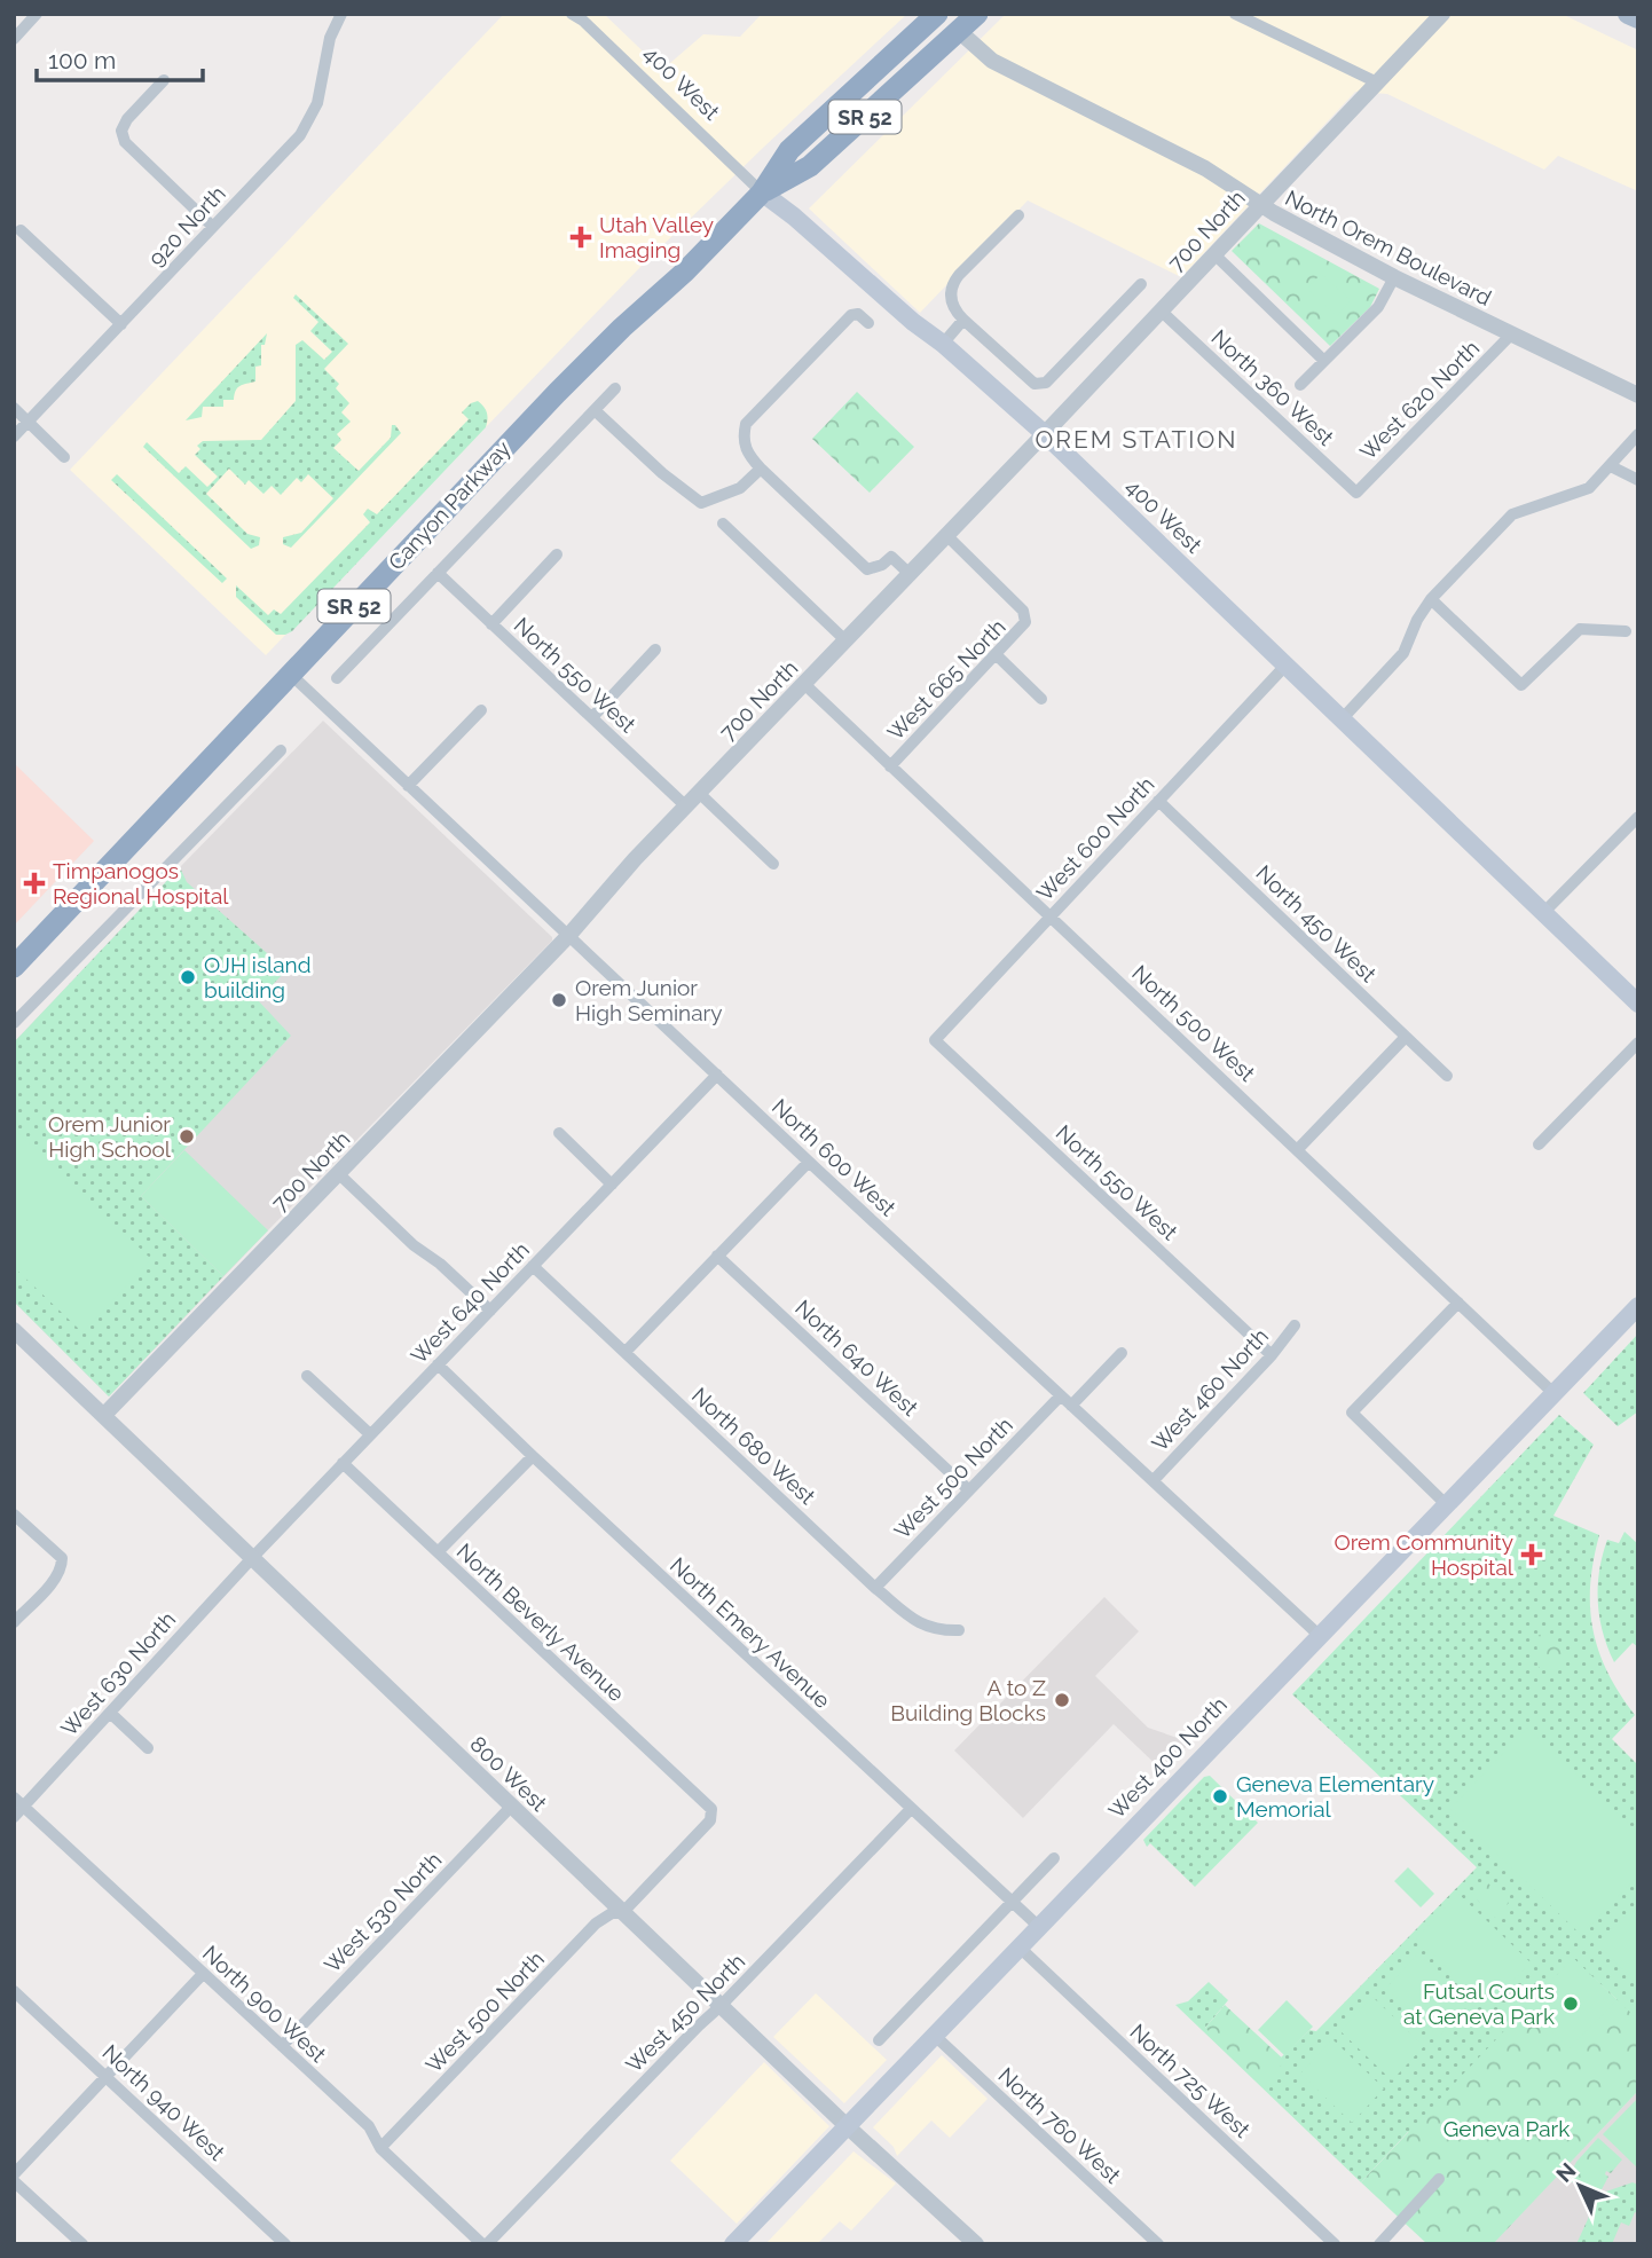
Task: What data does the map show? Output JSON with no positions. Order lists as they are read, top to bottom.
{
  "streets": {
    "highway": ["SR 52", "Canyon Parkway"],
    "main road": ["400 West", "West 400 North"],
    "street": [
      "920 North",
      "700 North",
      "North Orem Boulevard",
      "North 360 West",
      "West 620 North",
      "North 550 West",
      "West 665 North",
      "West 600 North",
      "North 450 West",
      "North 500 West",
      "North 600 West",
      "West 640 North",
      "North 640 West",
      "West 460 North",
      "North 680 West",
      "West 500 North",
      "North Beverly Avenue",
      "North Emery Avenue",
      "West 630 North",
      "800 West",
      "West 530 North",
      "North 900 West",
      "West 450 North",
      "North 725 West",
      "North 940 West",
      "North 760 West"
    ]
  },
  "crossings": [
    ["400 West", "700 North"],
    ["400 West", "Canyon Parkway"],
    ["400 West", "West 600 North"],
    ["700 North", "North Orem Boulevard"],
    ["700 North", "North 360 West"],
    ["700 North", "North 550 West"],
    ["700 North", "West 665 North"],
    ["700 North", "North 500 West"],
    ["700 North", "North 600 West"],
    ["700 North", "800 West"],
    ["North Orem Boulevard", "West 620 North"],
    ["North Orem Boulevard", "Canyon Parkway"],
    ["North 360 West", "West 620 North"],
    ["Canyon Parkway", "North 600 West"],
    ["North 550 West", "West 600 North"],
    ["North 550 West", "West 460 North"],
    ["West 665 North", "North 500 West"],
    ["West 600 North", "North 450 West"],
    ["West 600 North", "North 500 West"],
    ["North 500 West", "West 400 North"],
    ["North 600 West", "West 640 North"],
    ["North 600 West", "West 460 North"],
    ["North 600 West", "West 500 North"],
    ["North 600 West", "West 400 North"],
    ["West 640 North", "North 680 West"],
    ["West 640 North", "North Beverly Avenue"],
    ["West 640 North", "North Emery Avenue"],
    ["West 640 North", "West 630 North"],
    ["West 640 North", "800 West"],
    ["North 640 West", "West 500 North"],
    ["North 680 West", "West 500 North"],
    ["West 500 North", "North Beverly Avenue"],
    ["West 500 North", "800 West"],
    ["West 500 North", "North 900 West"],
    ["North Emery Avenue", "West 400 North"],
    ["North Emery Avenue", "West 450 North"],
    ["West 630 North", "800 West"],
    ["West 630 North", "North 900 West"],
    ["West 400 North", "800 West"],
    ["West 400 North", "North 725 West"],
    ["West 400 North", "North 760 West"],
    ["800 West", "West 530 North"],
    ["800 West", "West 450 North"],
    ["West 530 North", "North 900 West"],
    ["North 900 West", "West 450 North"]
  ],
  "districts": ["OREM STATION"],
  "parks": ["Geneva Park"],
  "places": {
    "health": ["Utah Valley Imaging", "Timpanogos Regional Hospital", "Orem Community Hospital"],
    "other": [
      "OJH island building",
      "Orem Junior High Seminary",
      "Orem Junior High School",
      "A to Z Building Blocks",
      "Geneva Elementary Memorial",
      "Futsal Courts at Geneva Park"
    ]
  },
  "scale_bar": "100 m",
  "north": "top left"
}
